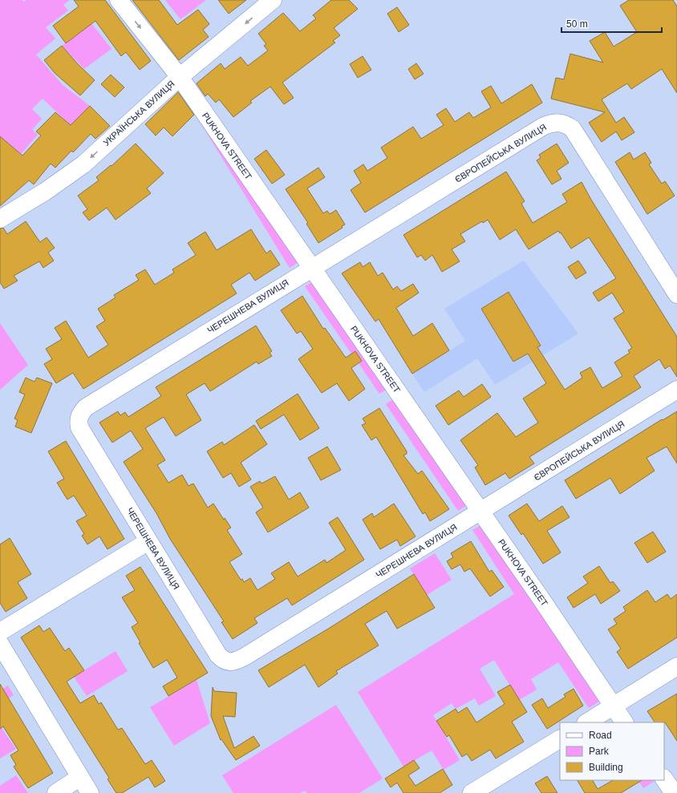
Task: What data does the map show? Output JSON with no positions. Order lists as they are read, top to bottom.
{
  "streets": {
    "street": [
      "УКРАЇНСЬКА ВУЛИЦЯ",
      "PUKHOVA STREET",
      "ЄВРОПЕЙСЬКА ВУЛИЦЯ",
      "ЧЕРЕШНЕВА ВУЛИЦЯ"
    ]
  },
  "crossings": [
    ["УКРАЇНСЬКА ВУЛИЦЯ", "PUKHOVA STREET"],
    ["PUKHOVA STREET", "ЄВРОПЕЙСЬКА ВУЛИЦЯ"],
    ["PUKHOVA STREET", "ЧЕРЕШНЕВА ВУЛИЦЯ"],
    ["ЄВРОПЕЙСЬКА ВУЛИЦЯ", "ЧЕРЕШНЕВА ВУЛИЦЯ"]
  ],
  "one_way": ["УКРАЇНСЬКА ВУЛИЦЯ"],
  "legend": ["Road", "Park", "Building"],
  "scale_bar": "50 m"
}
